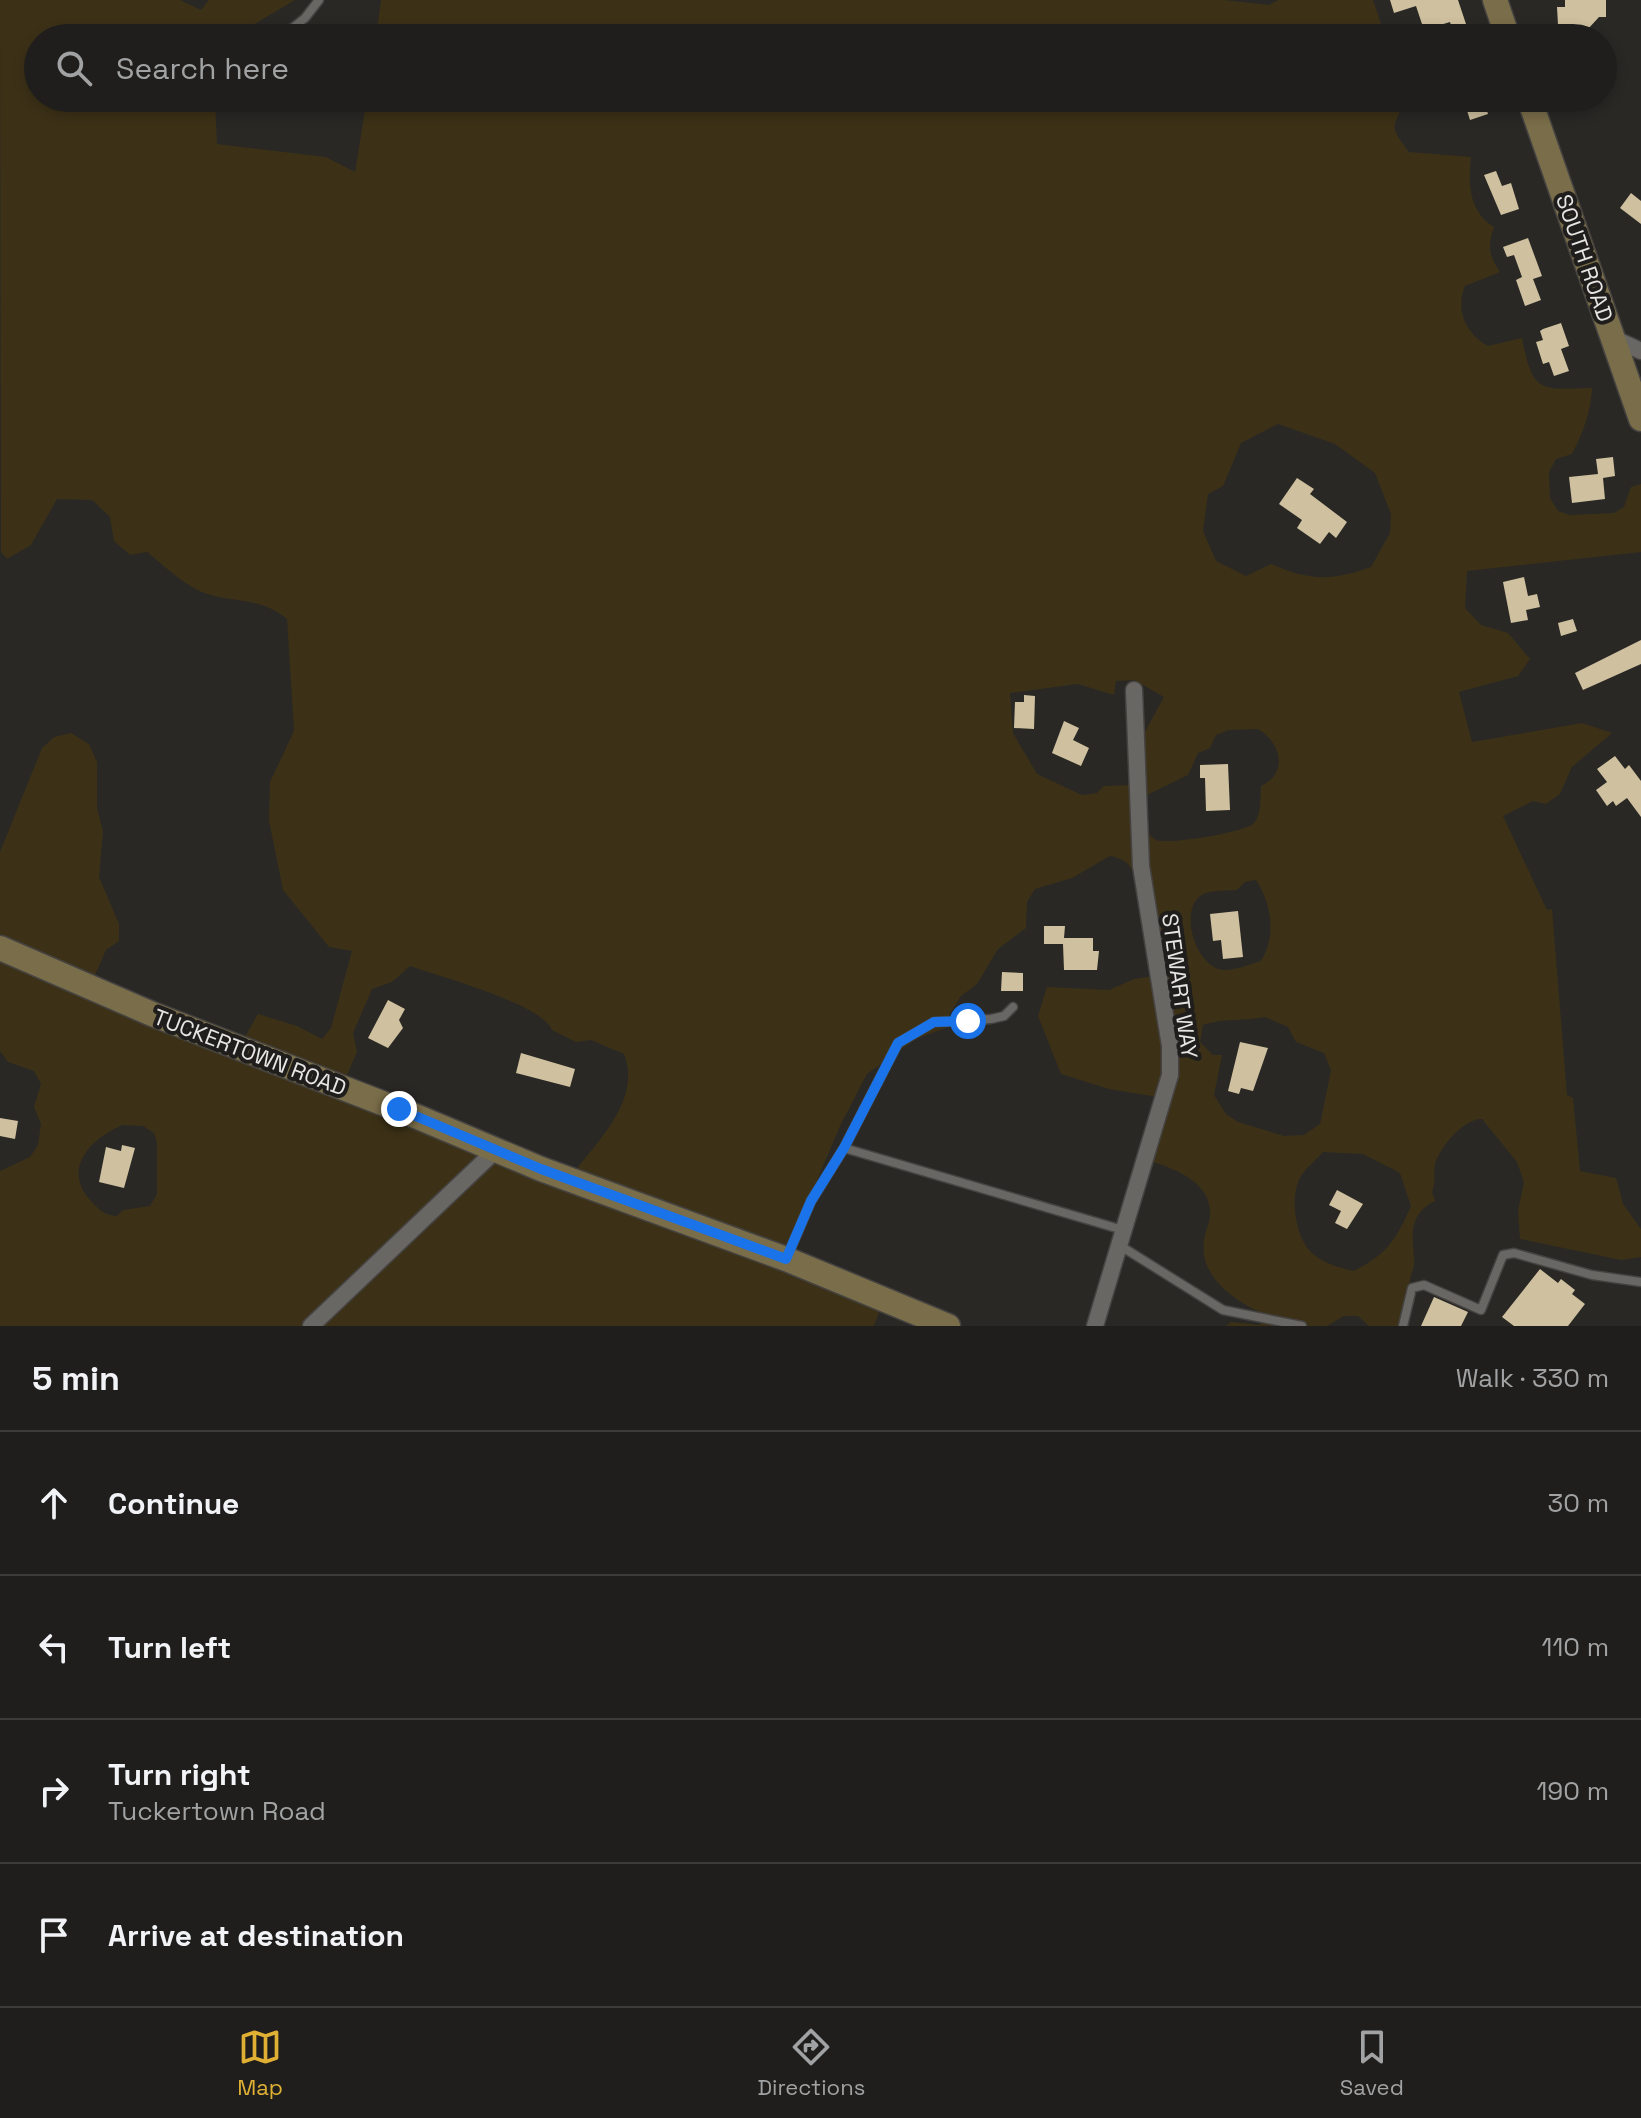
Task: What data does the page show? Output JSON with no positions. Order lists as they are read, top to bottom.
{
  "streets": {
    "street": ["SOUTH ROAD", "STEWART WAY", "TUCKERTOWN ROAD"]
  },
  "page": {
    "search": "Search here",
    "heading": ["5 min", "Walk · 330 m"],
    "list": [
      ["Continue", "30 m"],
      ["Turn left", "110 m"],
      ["Turn right", "Tuckertown Road", "190 m"],
      "Arrive at destination"
    ],
    "nav": ["Map", "Directions", "Saved"]
  }
}
